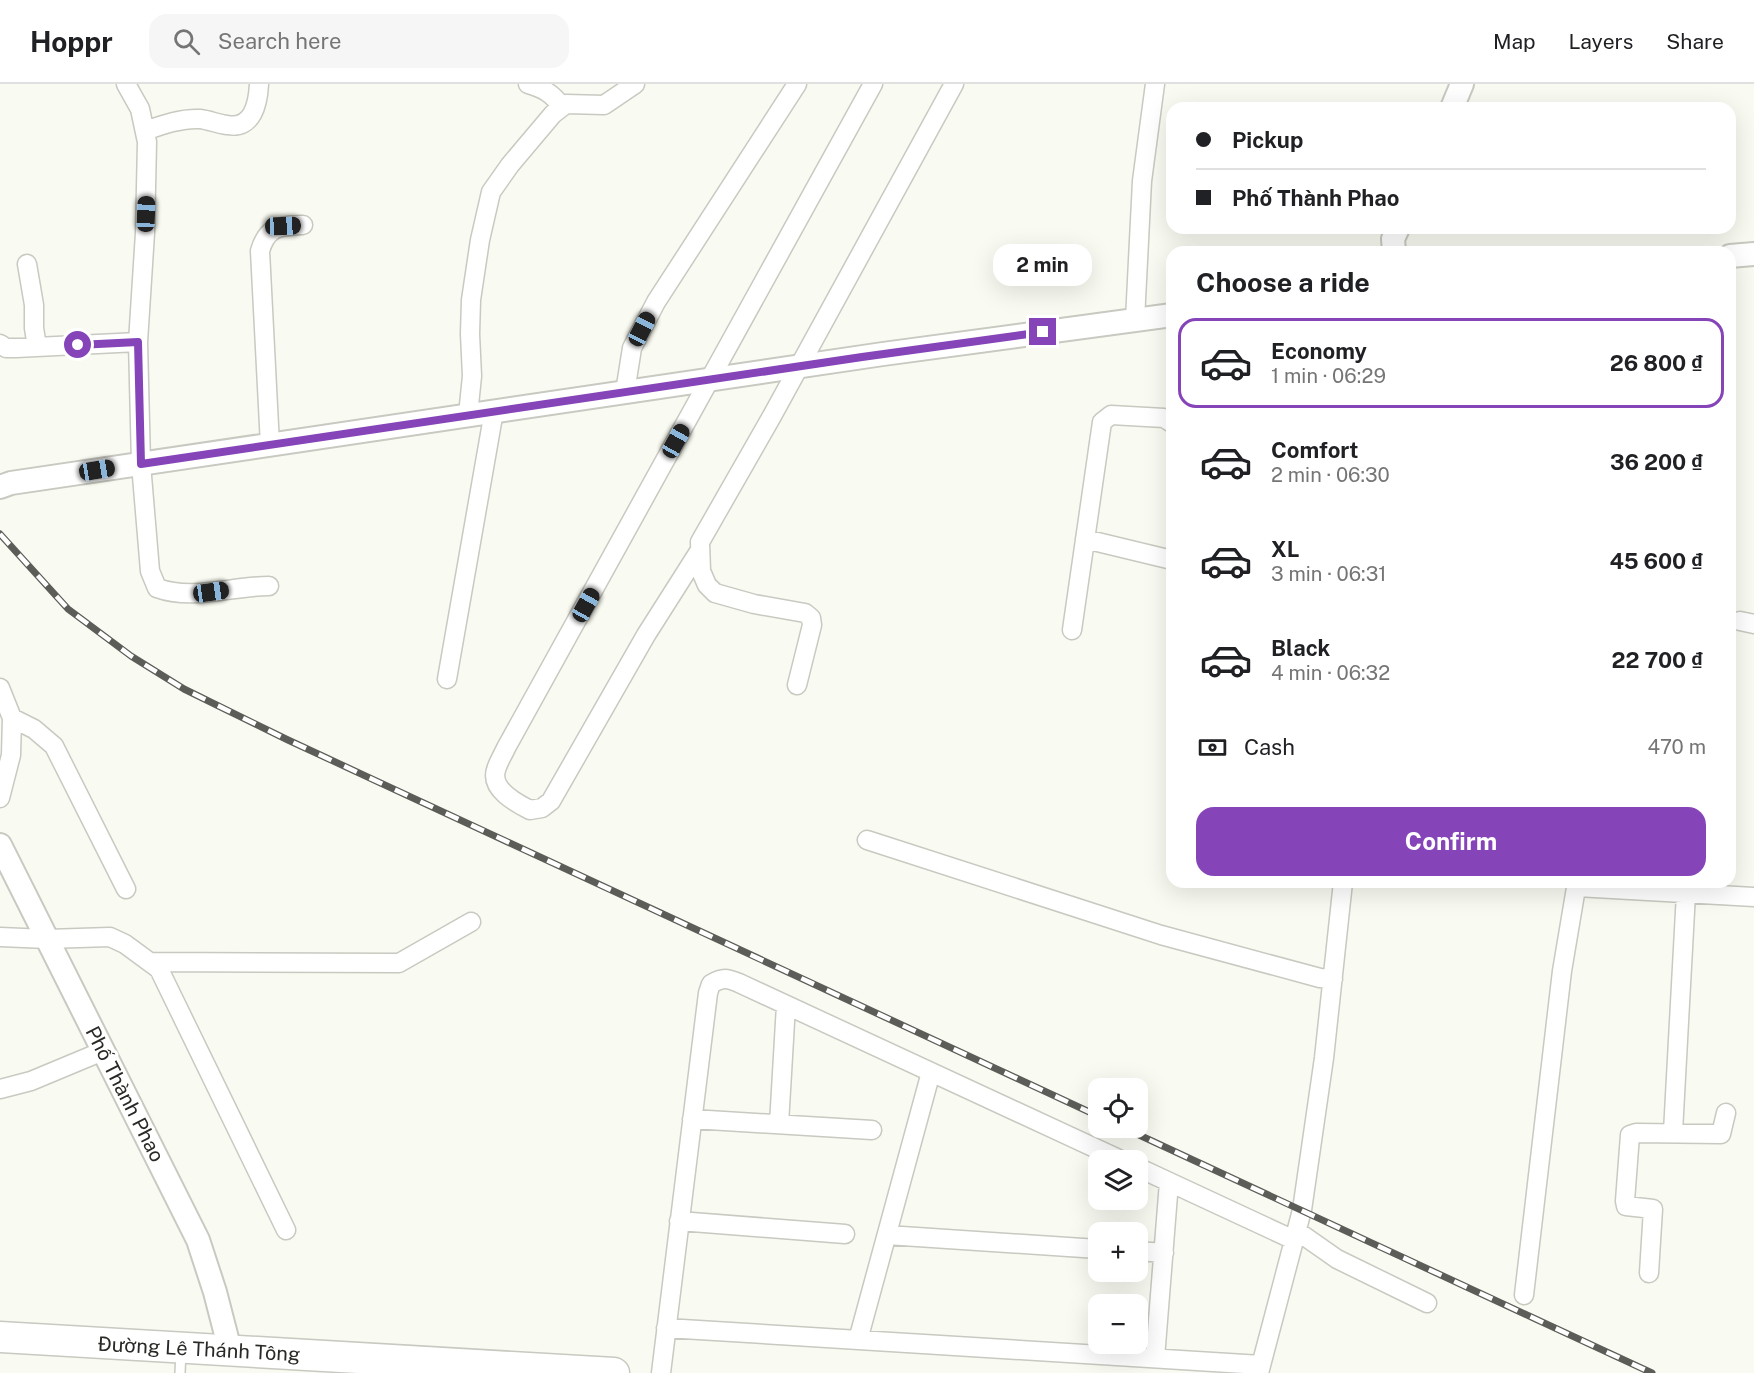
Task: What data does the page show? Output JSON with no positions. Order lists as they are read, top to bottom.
{
  "streets": {
    "highway": ["Đường Lê Thánh Tông"],
    "street": ["Phố Thành Phao"]
  },
  "crossings": [
    ["Phố Thành Phao", "Đường Lê Thánh Tông"]
  ],
  "page": {
    "header": "Hoppr",
    "search": "Search here",
    "nav": ["Map", "Layers", "Share"],
    "banner": ["Pickup", "Phố Thành Phao"],
    "bubble": "2 min",
    "heading": "Choose a ride",
    "list": [
      {
        "name": "Economy",
        "note": "1 min · 06:29",
        "value": "26 800 ₫"
      },
      {
        "name": "Comfort",
        "note": "2 min · 06:30",
        "value": "36 200 ₫"
      },
      {
        "name": "XL",
        "note": "3 min · 06:31",
        "value": "45 600 ₫"
      },
      {
        "name": "Black",
        "note": "4 min · 06:32",
        "value": "22 700 ₫"
      }
    ],
    "pay": ["Cash", "470 m"],
    "buttons": "Confirm",
    "map_buttons": ["+", "−"]
  }
}
